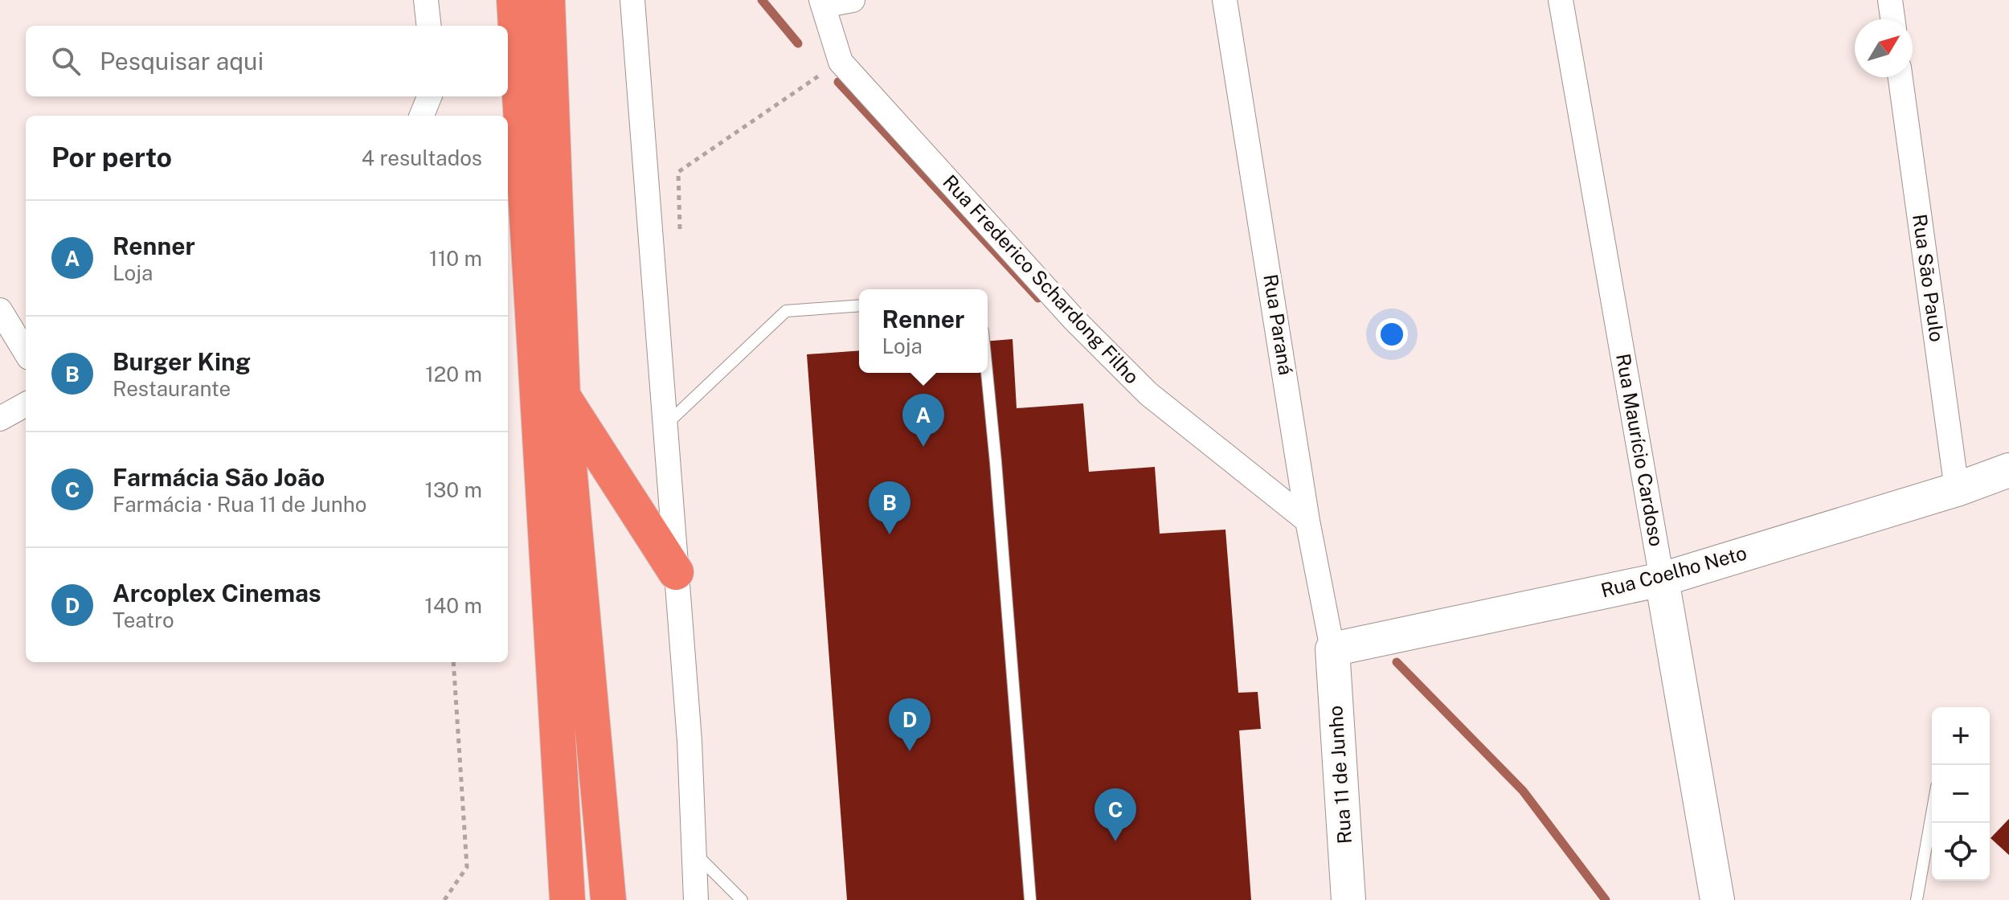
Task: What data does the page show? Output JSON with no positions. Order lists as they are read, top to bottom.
{
  "streets": {
    "street": [
      "Rua São Paulo",
      "Rua Frederico Schardong Filho",
      "Rua Paraná",
      "Rua Maurício Cardoso",
      "Rua Coelho Neto",
      "Rua 11 de Junho"
    ]
  },
  "crossings": [
    ["Rua São Paulo", "Rua Coelho Neto"],
    ["Rua Frederico Schardong Filho", "Rua Paraná"],
    ["Rua Paraná", "Rua Coelho Neto"],
    ["Rua Paraná", "Rua 11 de Junho"],
    ["Rua Maurício Cardoso", "Rua Coelho Neto"],
    ["Rua Coelho Neto", "Rua 11 de Junho"]
  ],
  "north": "top right",
  "page": {
    "search": "Pesquisar aqui",
    "heading": ["Por perto", "4 resultados"],
    "list": [
      {
        "mark": "A",
        "name": "Renner",
        "note": "Loja",
        "value": "110 m"
      },
      {
        "mark": "B",
        "name": "Burger King",
        "note": "Restaurante",
        "value": "120 m"
      },
      {
        "mark": "C",
        "name": "Farmácia São João",
        "note": "Farmácia · Rua 11 de Junho",
        "value": "130 m"
      },
      {
        "mark": "D",
        "name": "Arcoplex Cinemas",
        "note": "Teatro",
        "value": "140 m"
      }
    ],
    "popup": ["Renner", "Loja"],
    "pins": [
      "A",
      "B",
      "D",
      "C"
    ],
    "map_buttons": ["+", "−"]
  }
}
